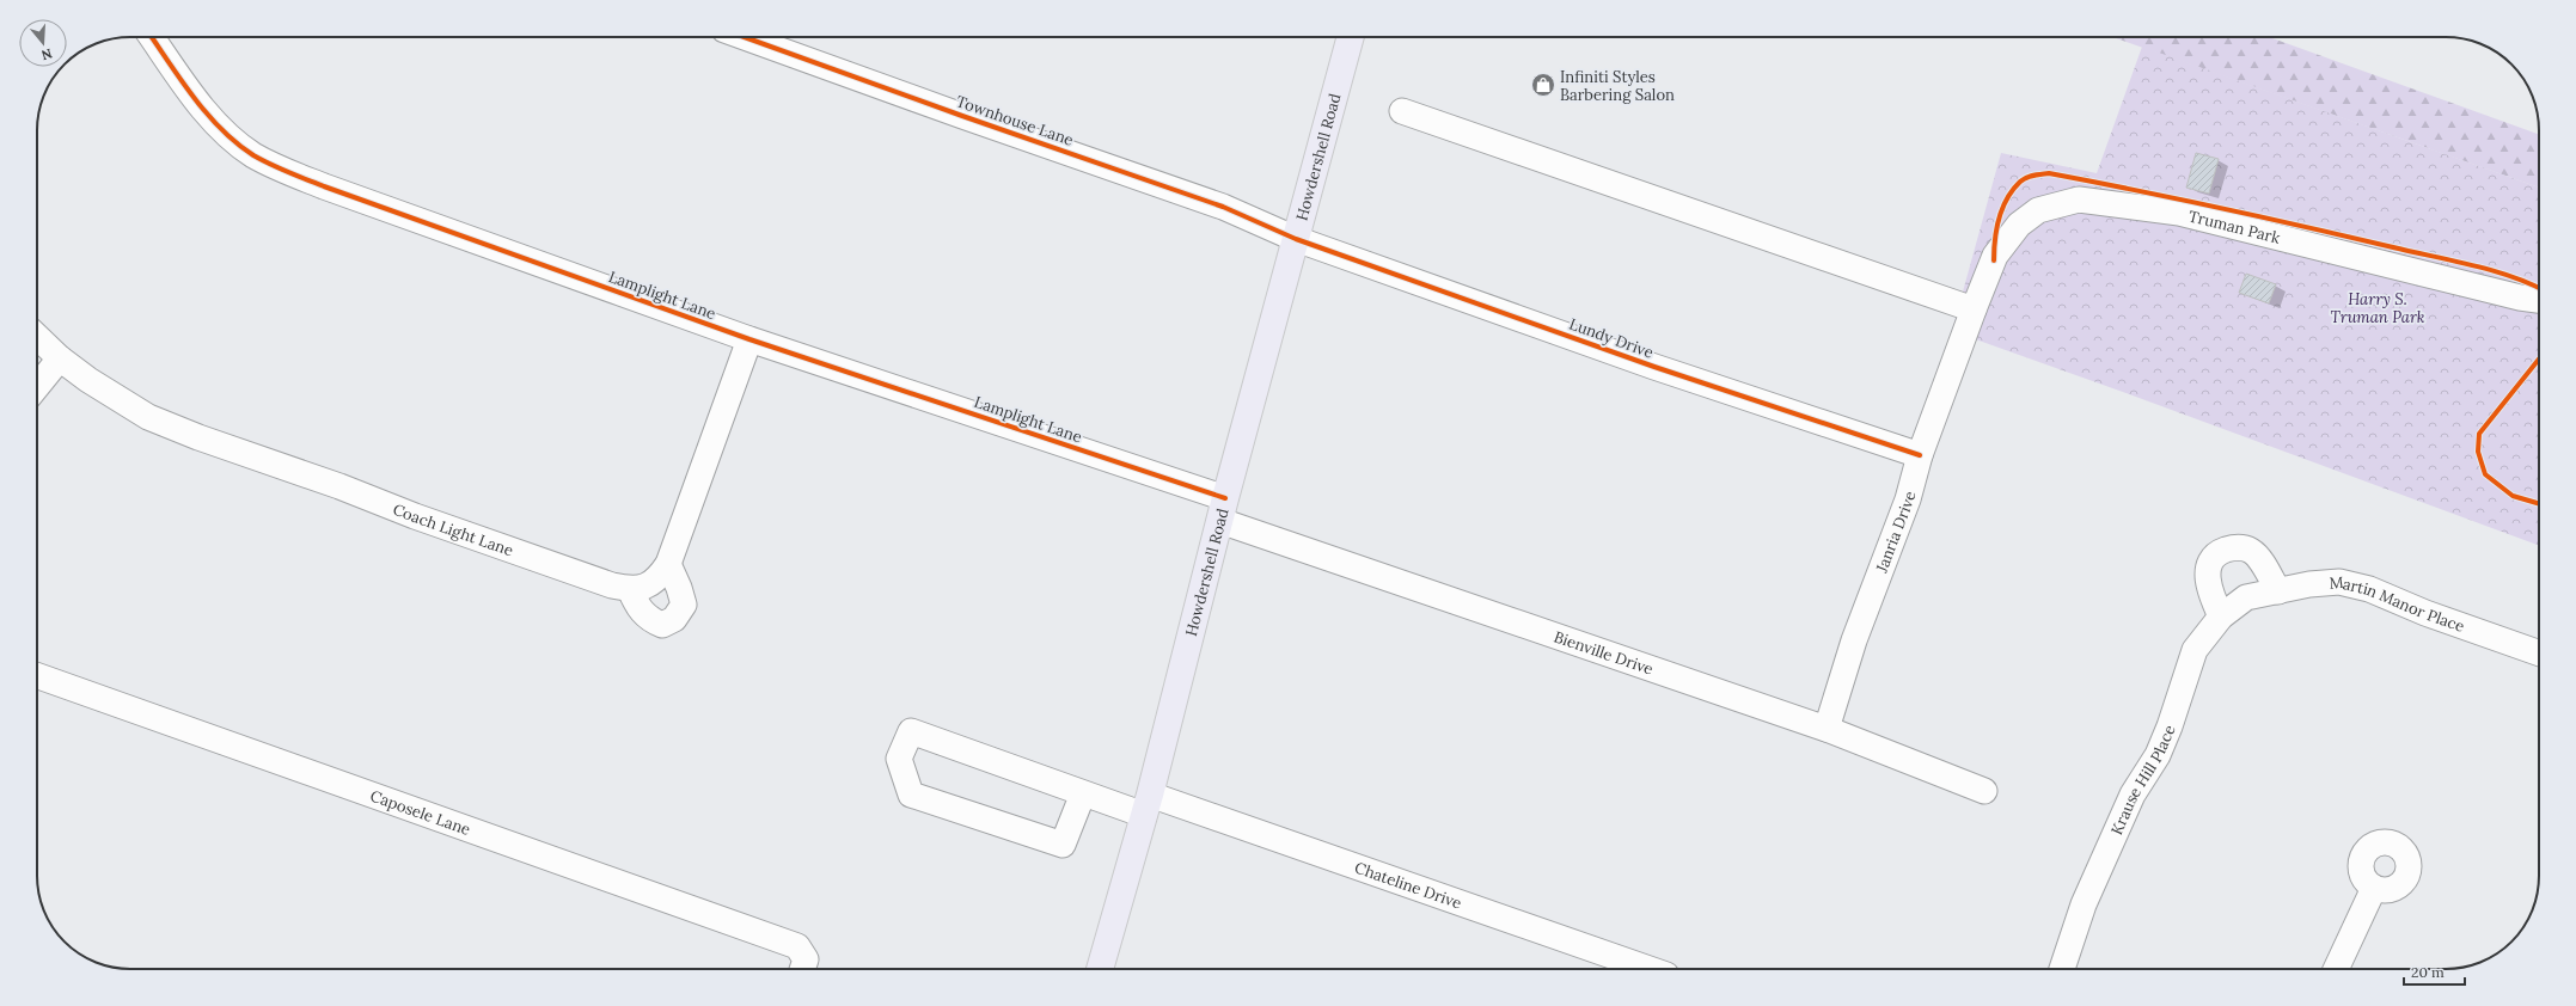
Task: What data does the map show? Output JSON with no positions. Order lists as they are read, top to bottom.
{
  "streets": {
    "main road": ["Howdershell Road"],
    "street": [
      "Townhouse Lane",
      "Truman Park",
      "Lamplight Lane",
      "Lundy Drive",
      "Coach Light Lane",
      "Janria Drive",
      "Martin Manor Place",
      "Bienville Drive",
      "Krause Hill Place",
      "Caposele Lane",
      "Chateline Drive"
    ]
  },
  "crossings": [
    ["Townhouse Lane", "Howdershell Road"],
    ["Townhouse Lane", "Lundy Drive"],
    ["Howdershell Road", "Lamplight Lane"],
    ["Howdershell Road", "Lundy Drive"],
    ["Howdershell Road", "Bienville Drive"],
    ["Howdershell Road", "Chateline Drive"],
    ["Truman Park", "Janria Drive"],
    ["Lamplight Lane", "Bienville Drive"],
    ["Lundy Drive", "Janria Drive"],
    ["Janria Drive", "Bienville Drive"],
    ["Martin Manor Place", "Krause Hill Place"]
  ],
  "parks": ["Harry S. Truman Park"],
  "places": {
    "shop": ["Infiniti Styles Barbering Salon"]
  },
  "scale_bar": "20 m",
  "north": "bottom"
}
